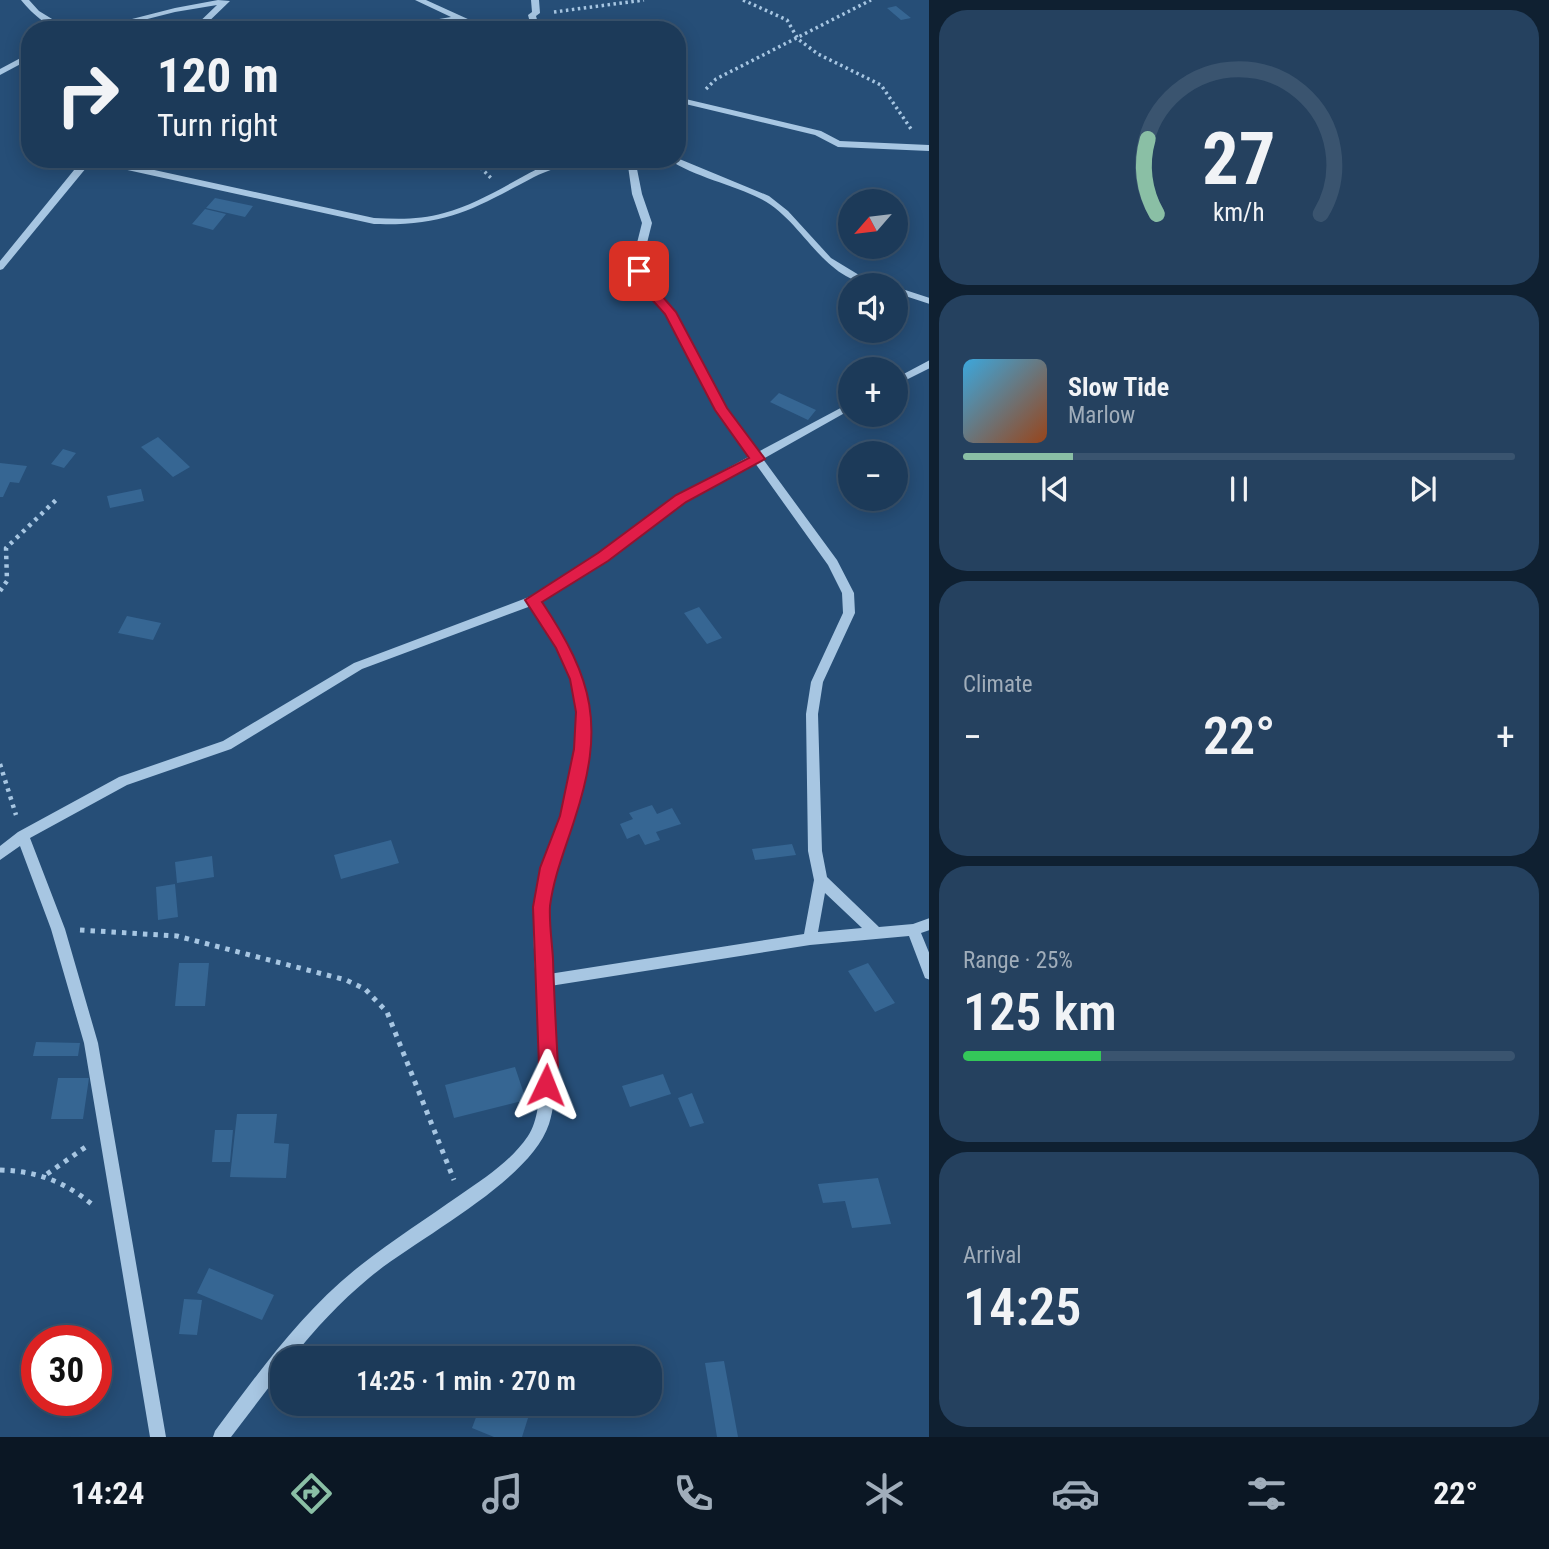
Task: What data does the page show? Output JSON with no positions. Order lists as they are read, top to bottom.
{
  "north": "bottom left",
  "page": {
    "turn": ["120 m", "Turn right"],
    "map_buttons": ["+", "−"],
    "song": ["Slow Tide", "Marlow"],
    "tile": [
      "Climate",
      ["Range · 25%", "125 km"],
      ["Arrival", "14:25"]
    ],
    "heat": ["−", "22°", "+"],
    "limit": "30",
    "trip": "14:25 · 1 min · 270 m",
    "tabs": ["14:24", "22°"],
    "gauge": ["27", "km/h"]
  }
}
